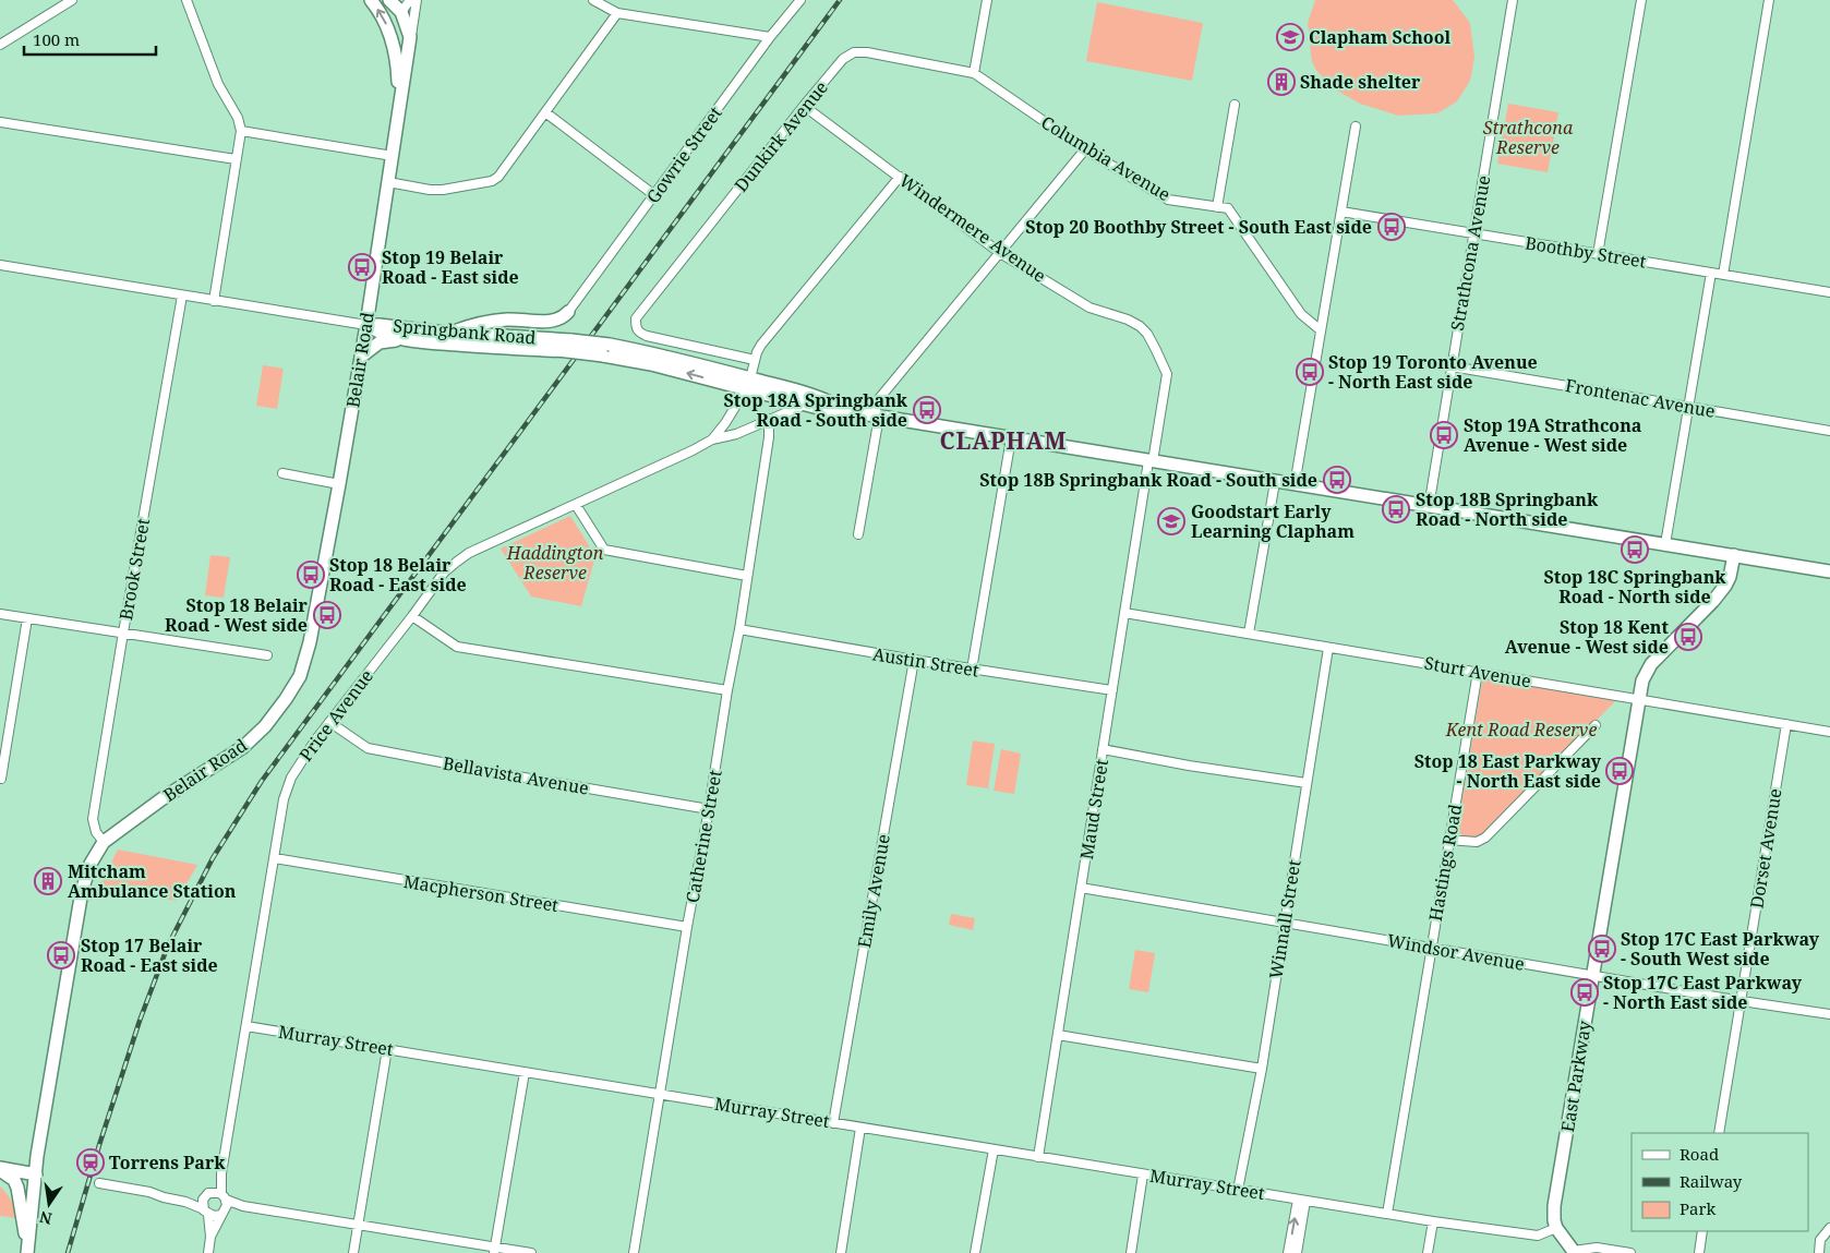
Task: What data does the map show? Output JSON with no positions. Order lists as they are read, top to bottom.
{
  "streets": {
    "main road": ["Springbank Road", "Belair Road", "East Parkway"],
    "street": [
      "Dunkirk Avenue",
      "Gowrie Street",
      "Columbia Avenue",
      "Windermere Avenue",
      "Boothby Street",
      "Strathcona Avenue",
      "Frontenac Avenue",
      "Brook Street",
      "Austin Street",
      "Sturt Avenue",
      "Price Avenue",
      "Bellavista Avenue",
      "Maud Street",
      "Catherine Street",
      "Dorset Avenue",
      "Hastings Road",
      "Emily Avenue",
      "Macpherson Street",
      "Winnall Street",
      "Windsor Avenue",
      "Murray Street"
    ]
  },
  "crossings": [
    ["Dunkirk Avenue", "Columbia Avenue"],
    ["Dunkirk Avenue", "Windermere Avenue"],
    ["Dunkirk Avenue", "Price Avenue"],
    ["Windermere Avenue", "Springbank Road"],
    ["Windermere Avenue", "Price Avenue"],
    ["Windermere Avenue", "Maud Street"],
    ["Boothby Street", "Strathcona Avenue"],
    ["Strathcona Avenue", "Springbank Road"],
    ["Strathcona Avenue", "Frontenac Avenue"],
    ["Springbank Road", "Belair Road"],
    ["Springbank Road", "Price Avenue"],
    ["Springbank Road", "Maud Street"],
    ["Springbank Road", "East Parkway"],
    ["Belair Road", "Brook Street"],
    ["Austin Street", "Maud Street"],
    ["Austin Street", "Catherine Street"],
    ["Austin Street", "Emily Avenue"],
    ["Sturt Avenue", "Maud Street"],
    ["Sturt Avenue", "Dorset Avenue"],
    ["Sturt Avenue", "Hastings Road"],
    ["Sturt Avenue", "Winnall Street"],
    ["Sturt Avenue", "East Parkway"],
    ["Price Avenue", "Bellavista Avenue"],
    ["Price Avenue", "Catherine Street"],
    ["Price Avenue", "Macpherson Street"],
    ["Price Avenue", "Murray Street"],
    ["Bellavista Avenue", "Catherine Street"],
    ["Maud Street", "Windsor Avenue"],
    ["Maud Street", "Murray Street"],
    ["Catherine Street", "Macpherson Street"],
    ["Catherine Street", "Murray Street"],
    ["Dorset Avenue", "Windsor Avenue"],
    ["Hastings Road", "Windsor Avenue"],
    ["Hastings Road", "Murray Street"],
    ["Emily Avenue", "Murray Street"],
    ["Winnall Street", "Windsor Avenue"],
    ["Winnall Street", "Murray Street"],
    ["Windsor Avenue", "East Parkway"],
    ["Murray Street", "East Parkway"]
  ],
  "districts": ["CLAPHAM"],
  "parks": ["Strathcona Reserve", "Haddington Reserve", "Kent Road Reserve"],
  "places": {
    "school or university": ["Clapham School", "Goodstart Early Learning Clapham"],
    "building": ["Shade shelter", "Mitcham Ambulance Station"],
    "bus stop": [
      "Stop 20 Boothby Street - South East side",
      "Stop 19 Belair Road - East side",
      "Stop 19 Toronto Avenue - North East side",
      "Stop 18A Springbank Road - South side",
      "Stop 19A Strathcona Avenue - West side",
      "Stop 18B Springbank Road - South side",
      "Stop 18B Springbank Road - North side",
      "Stop 18C Springbank Road - North side",
      "Stop 18 Belair Road - East side",
      "Stop 18 Belair Road - West side",
      "Stop 18 Kent Avenue - West side",
      "Stop 18 East Parkway - North East side",
      "Stop 17C East Parkway - South West side",
      "Stop 17 Belair Road - East side",
      "Stop 17C East Parkway - North East side"
    ],
    "station": ["Torrens Park"]
  },
  "legend": ["Road", "Railway", "Park"],
  "scale_bar": "100 m",
  "north": "bottom"
}
